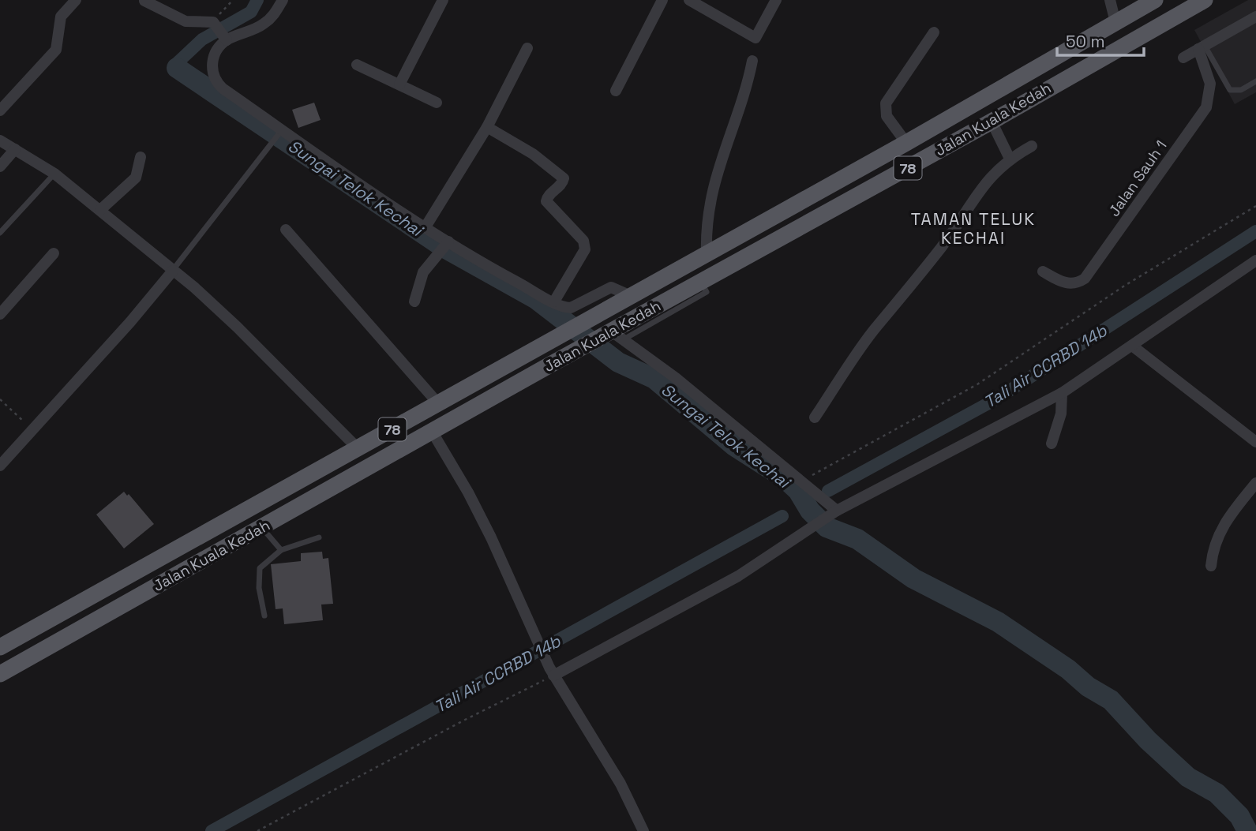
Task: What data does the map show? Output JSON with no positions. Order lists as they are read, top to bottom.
{
  "streets": {
    "main road": ["Jalan Kuala Kedah", "78"],
    "street": ["Jalan Sauh 1"]
  },
  "districts": ["TAMAN TELUK KECHAI"],
  "water": ["Sungai Telok Kechai", "Tali Air CCRBD 14b"],
  "scale_bar": "50 m"
}
